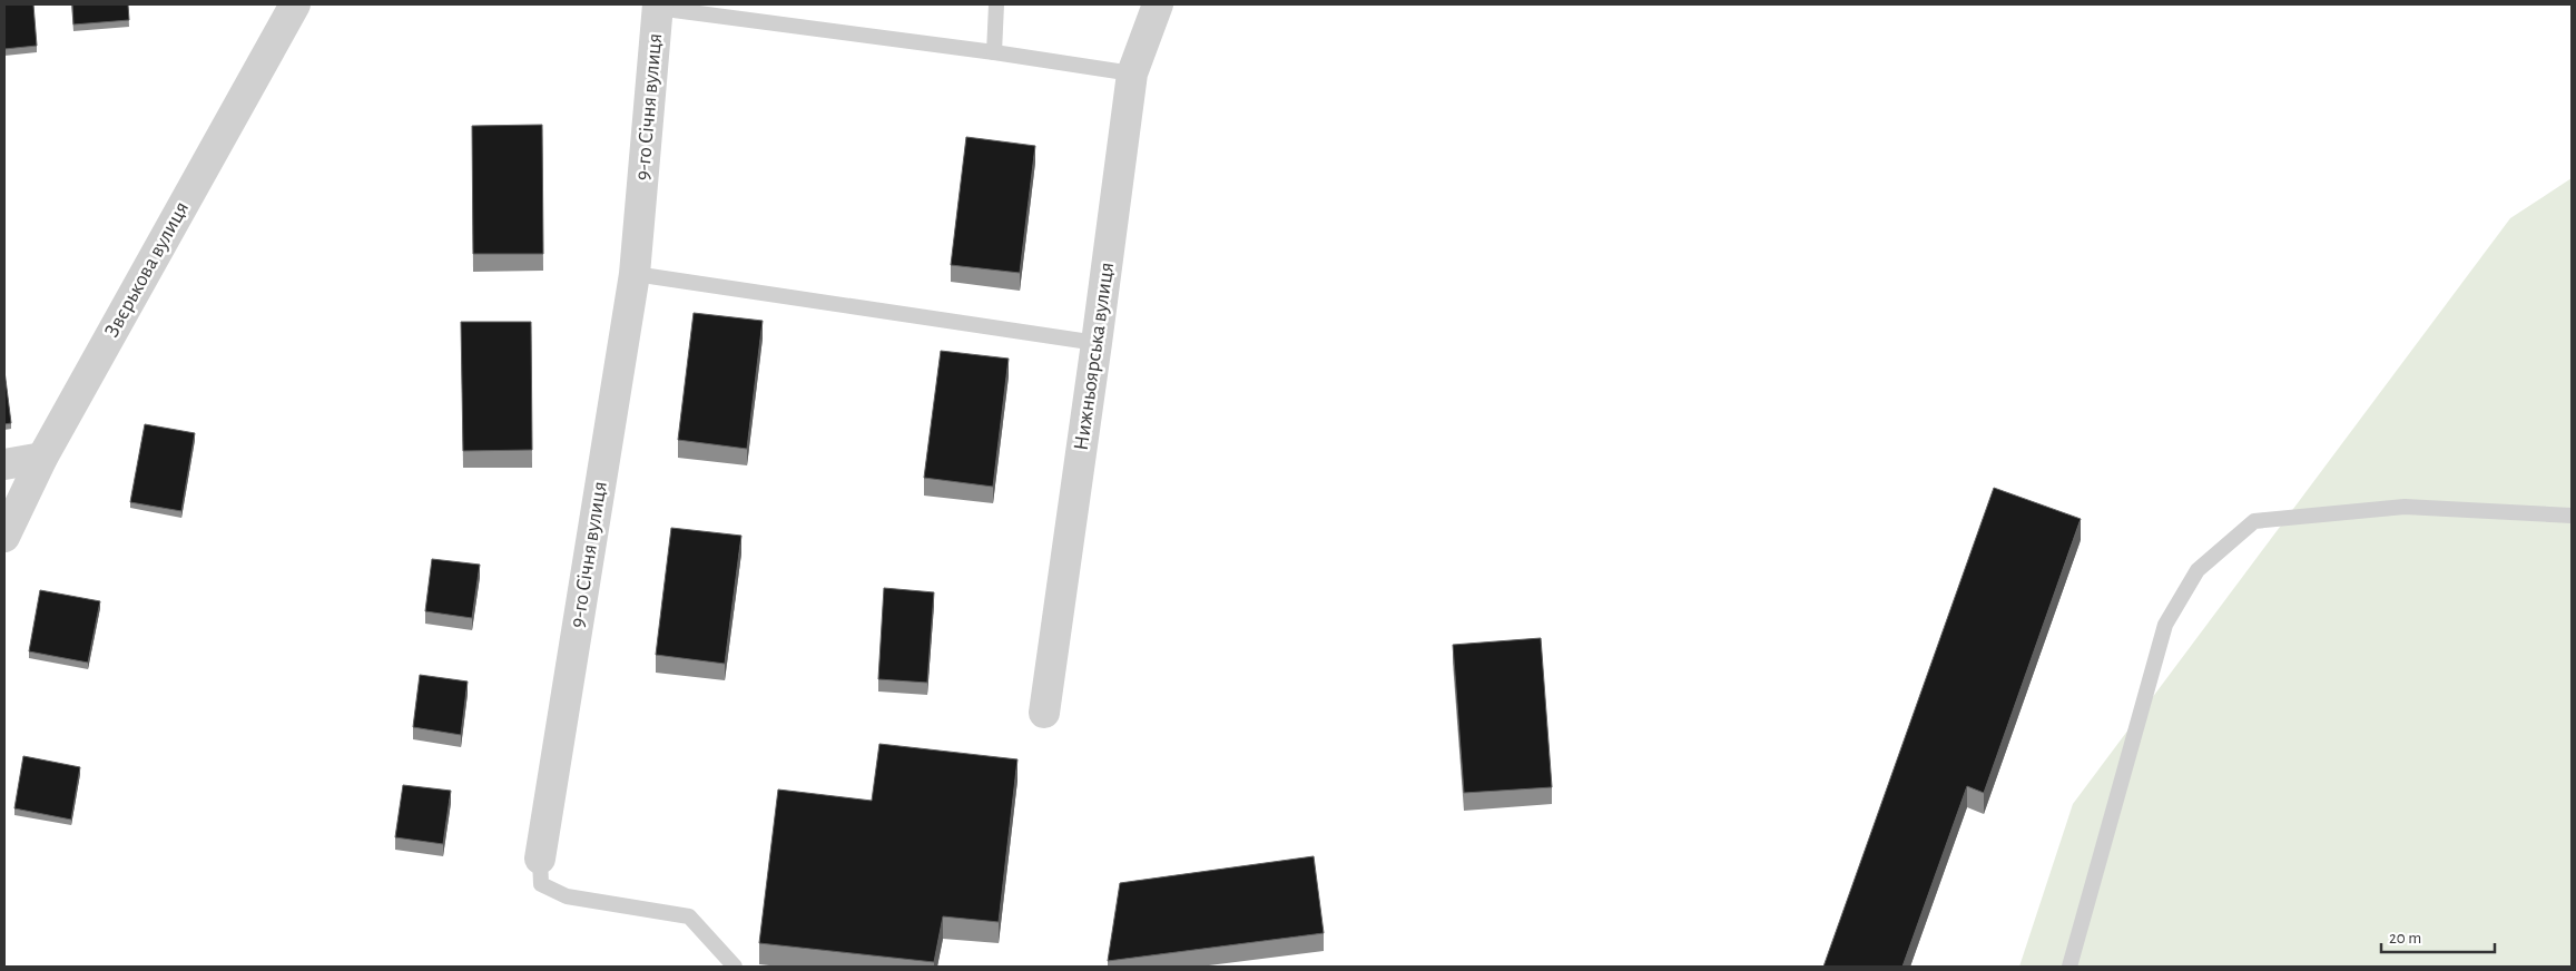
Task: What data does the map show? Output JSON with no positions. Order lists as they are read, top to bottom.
{
  "streets": {
    "street": ["9-го Січня вулиця", "Звєрькова вулиця", "Нижньоярська вулиця"]
  },
  "scale_bar": "20 m"
}
